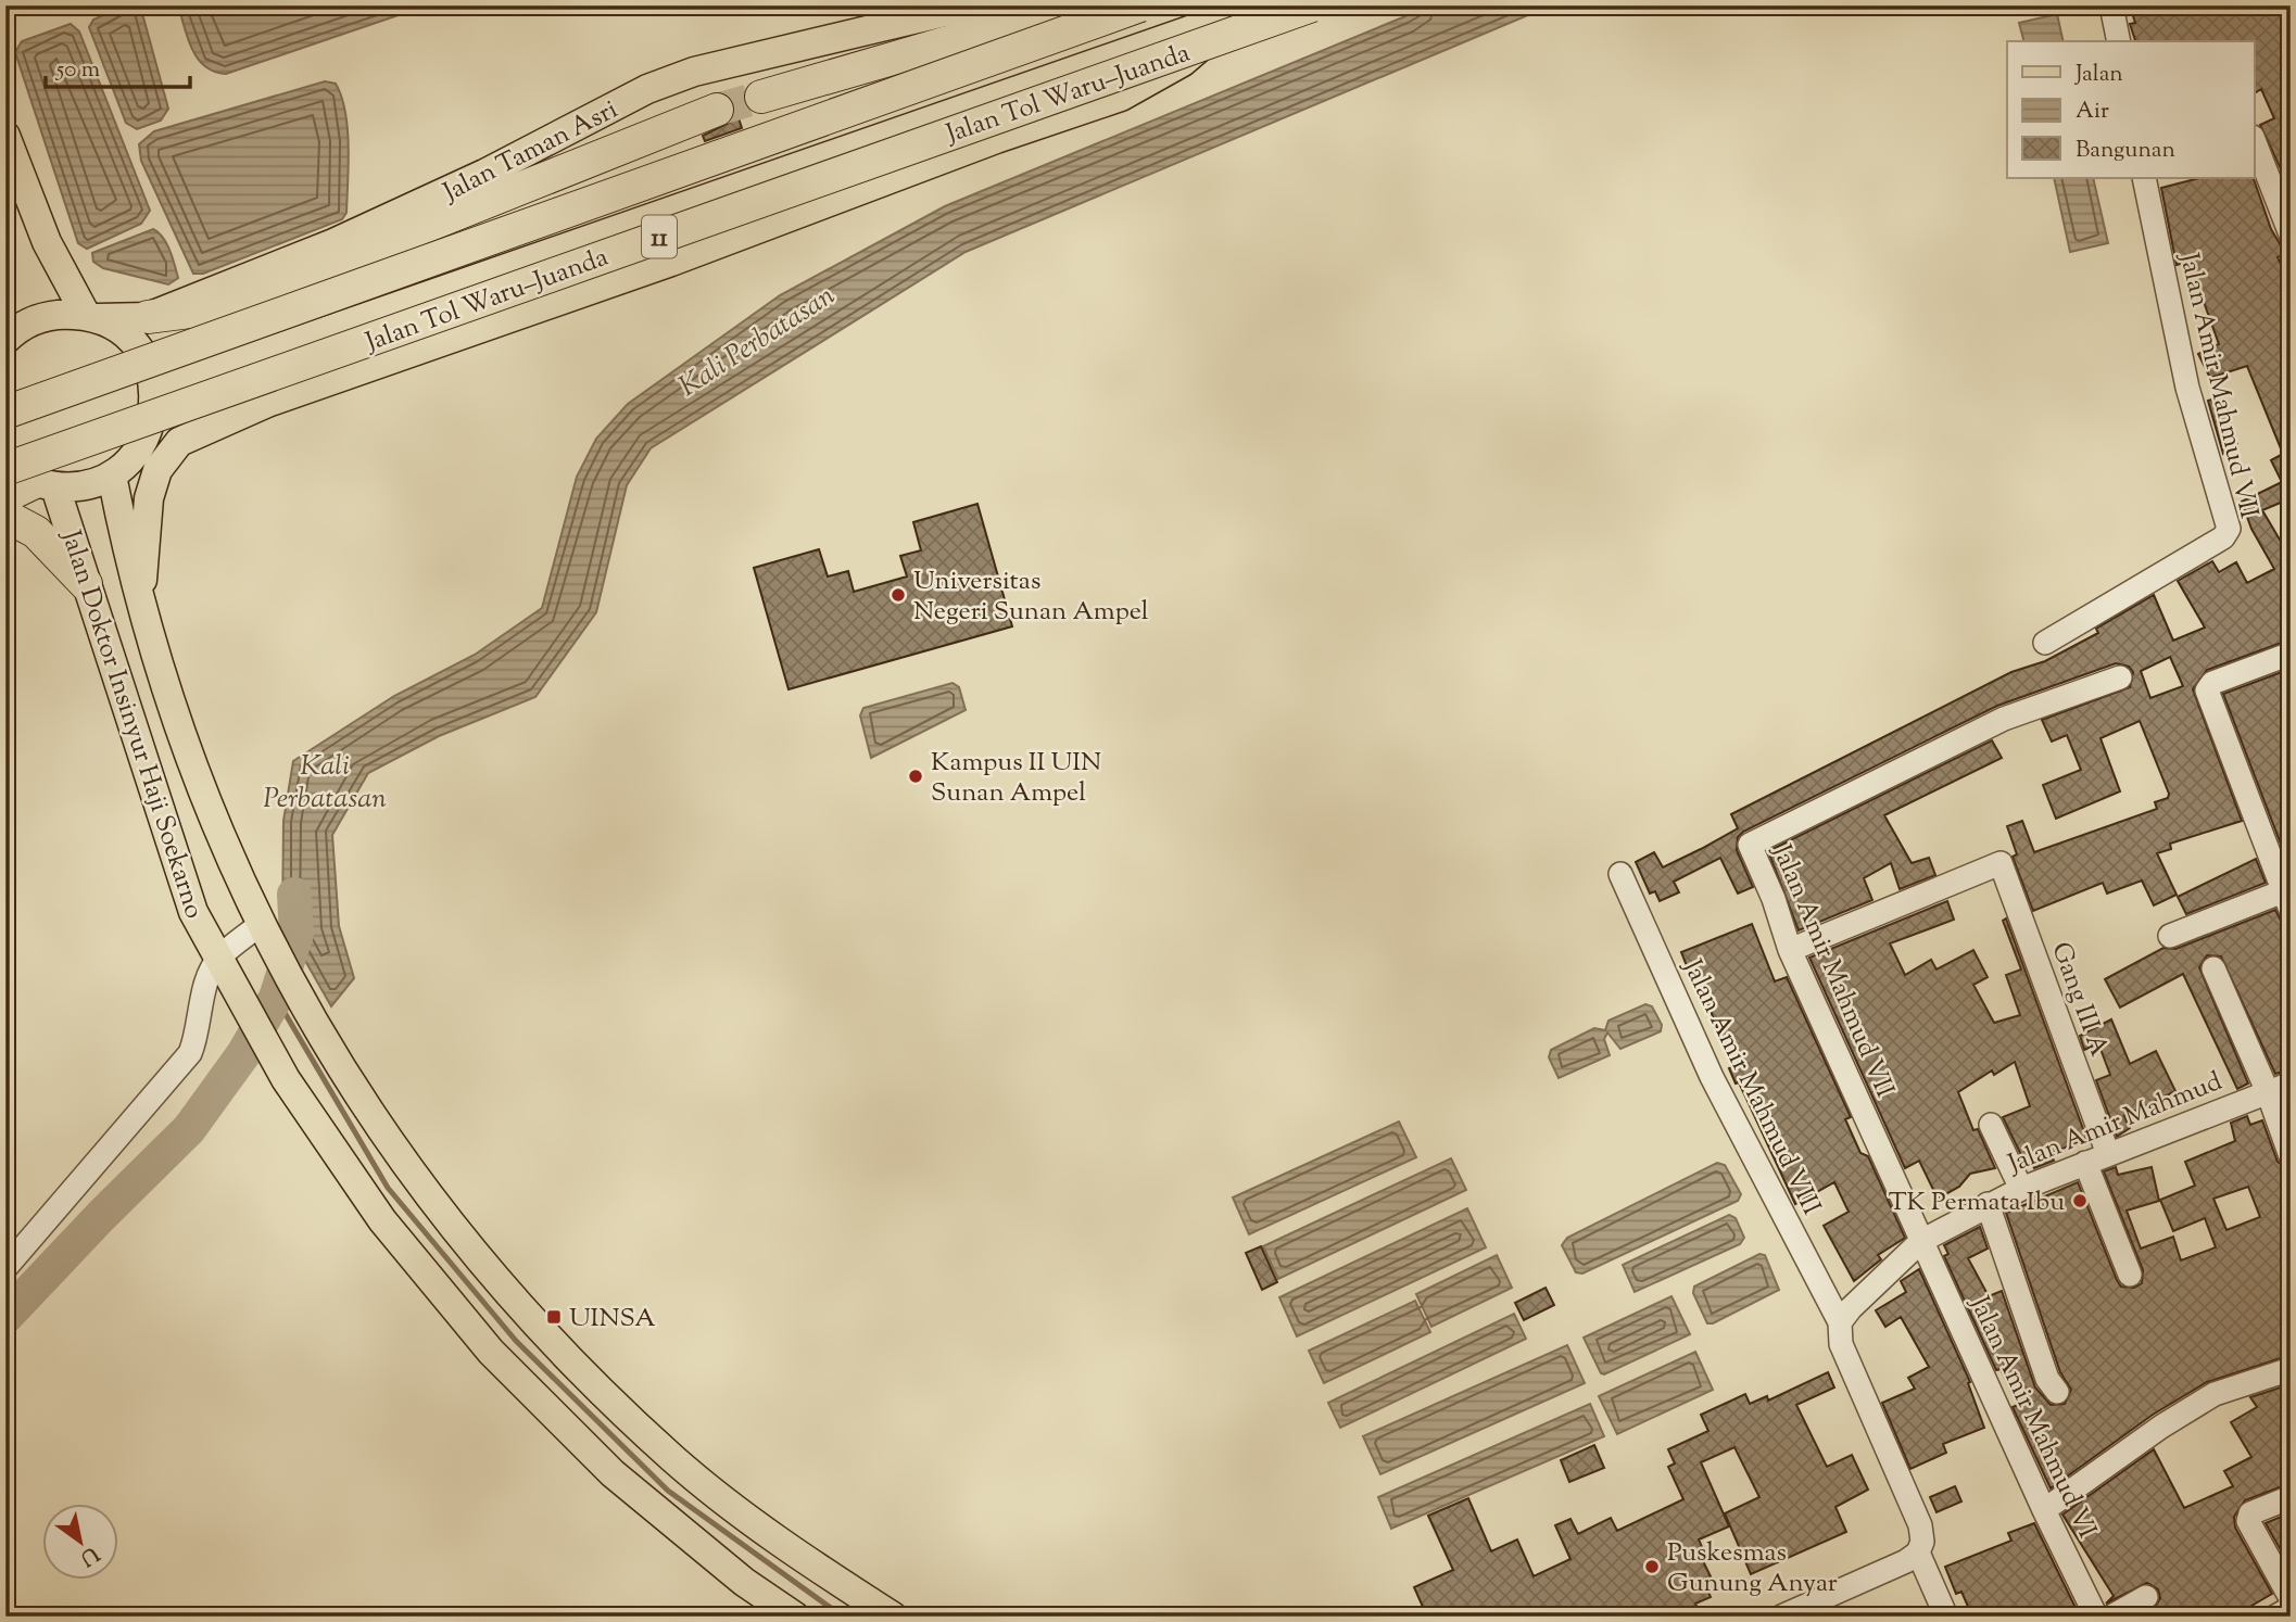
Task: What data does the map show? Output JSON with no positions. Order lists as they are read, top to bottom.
{
  "streets": {
    "highway": ["Jalan Tol Waru–Juanda", "11"],
    "main road": ["Jalan Taman Asri", "Jalan Doktor Insinyur Haji Soekarno"],
    "street": [
      "Jalan Amir Mahmud VII",
      "Gang III A",
      "Jalan Amir Mahmud VIII",
      "Jalan Amir Mahmud",
      "Jalan Amir Mahmud VI"
    ]
  },
  "crossings": [
    ["Jalan Amir Mahmud VII", "Gang III A"],
    ["Jalan Amir Mahmud VII", "Jalan Amir Mahmud"],
    ["Jalan Amir Mahmud VII", "Jalan Amir Mahmud VI"],
    ["Gang III A", "Jalan Amir Mahmud"],
    ["Jalan Amir Mahmud VIII", "Jalan Amir Mahmud"],
    ["Jalan Amir Mahmud", "Jalan Amir Mahmud VI"]
  ],
  "water": ["Kali Perbatasan"],
  "places": {
    "other": [
      "Universitas Negeri Sunan Ampel",
      "Kampus II UIN Sunan Ampel",
      "TK Permata Ibu",
      "Puskesmas Gunung Anyar"
    ],
    "transit": ["UINSA"]
  },
  "legend": ["Jalan", "Air", "Bangunan"],
  "scale_bar": "50 m",
  "north": "bottom right"
}
